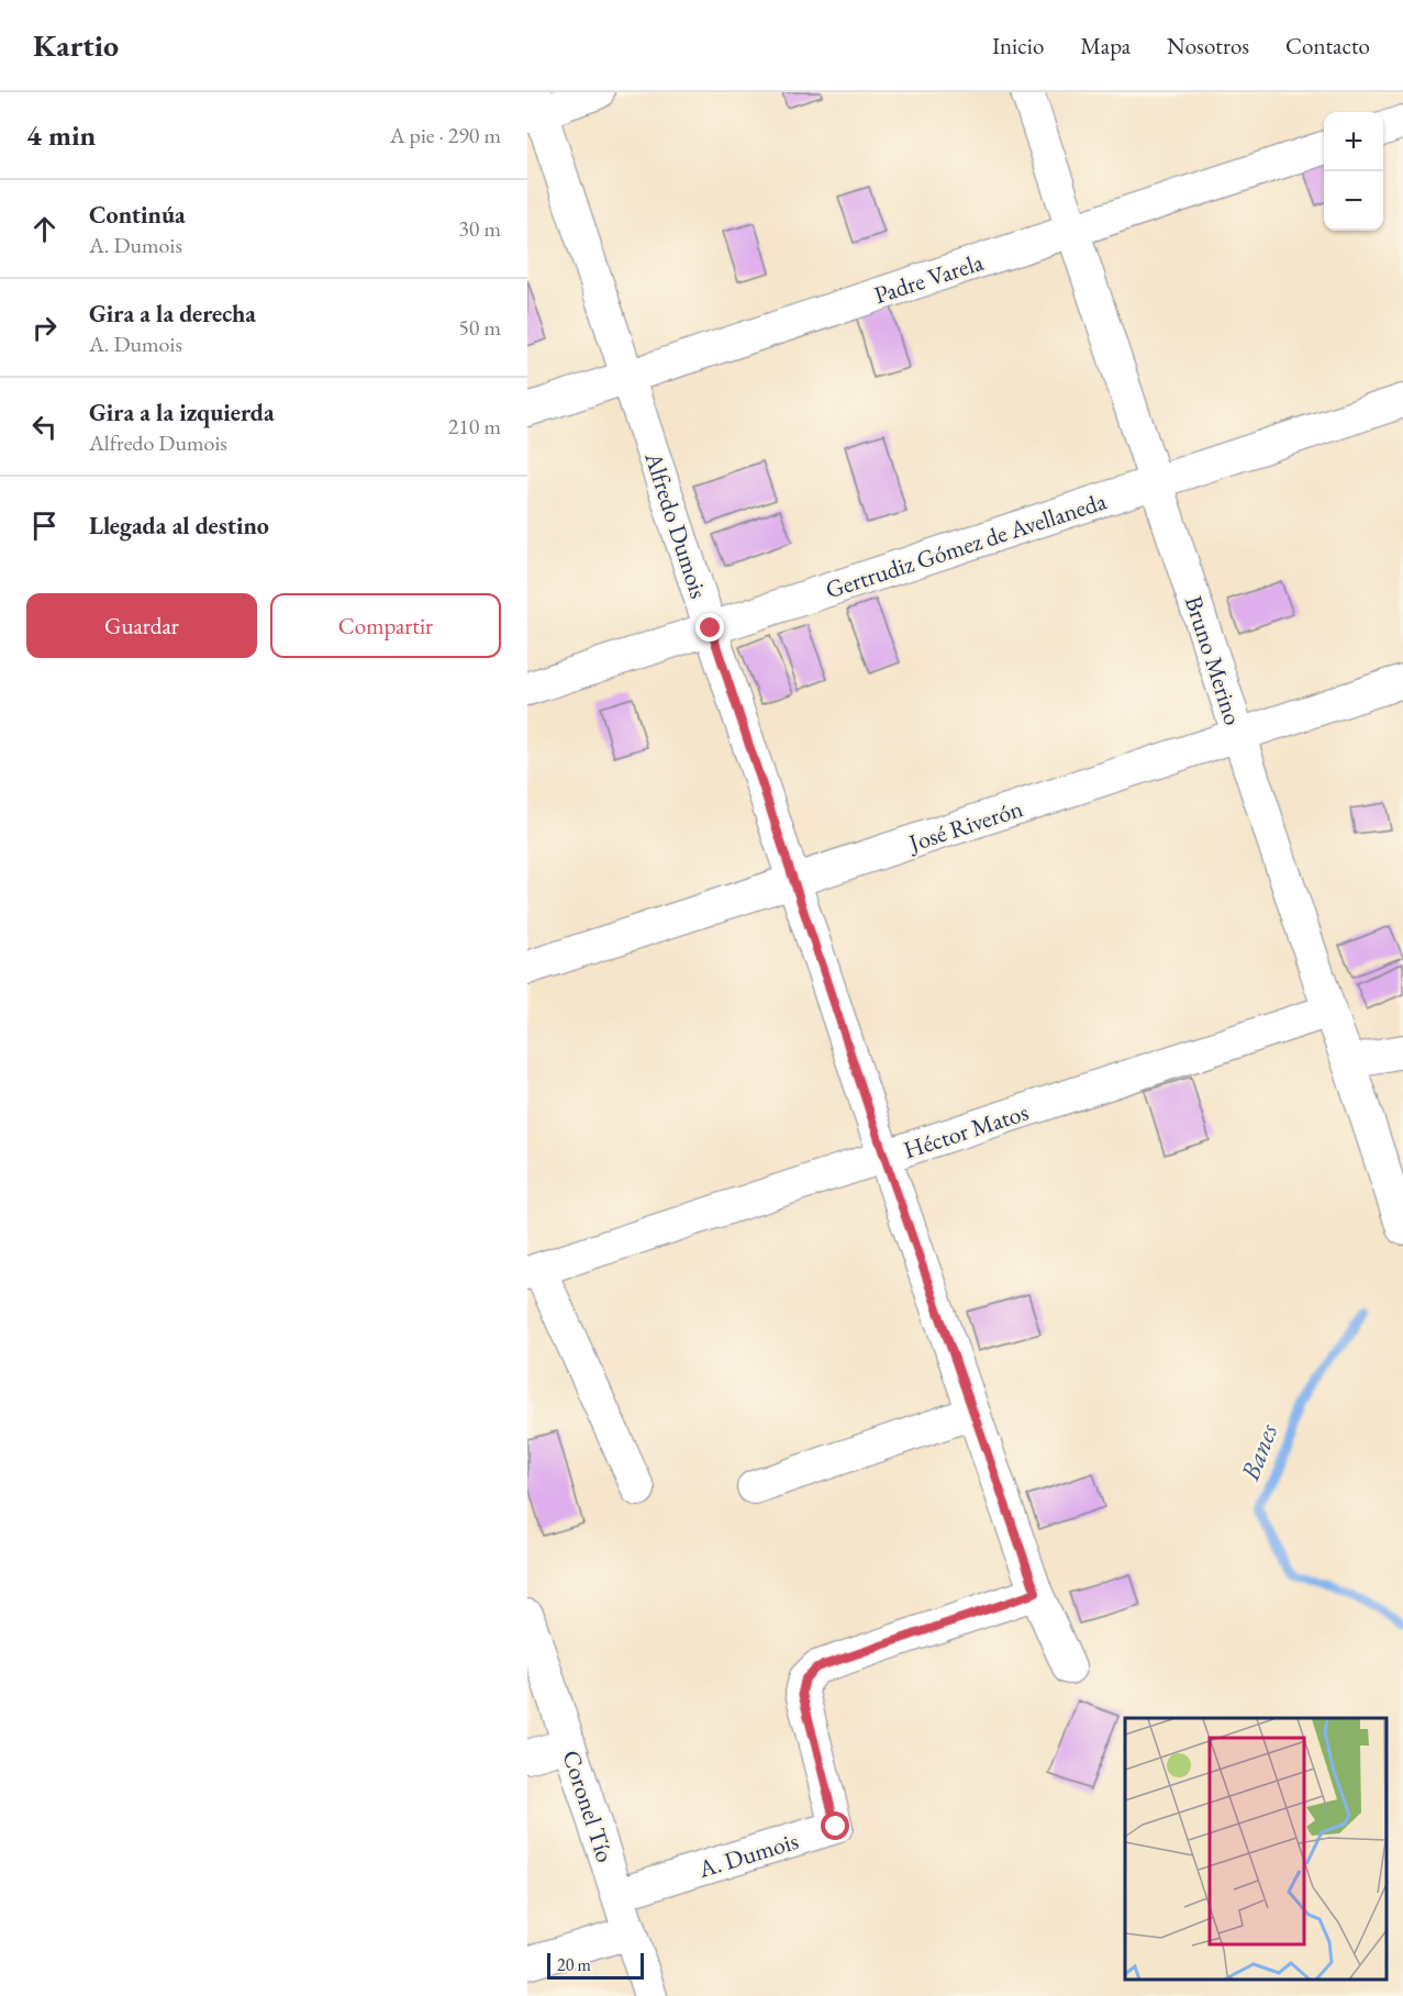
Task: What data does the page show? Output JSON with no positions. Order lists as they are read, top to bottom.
{
  "streets": {
    "street": [
      "Padre Varela",
      "Alfredo Dumois",
      "Gertrudiz Gómez de Avellaneda",
      "Bruno Merino",
      "José Riverón",
      "Héctor Matos",
      "Coronel Tío",
      "A. Dumois"
    ]
  },
  "crossings": [
    ["Padre Varela", "Alfredo Dumois"],
    ["Padre Varela", "Bruno Merino"],
    ["Alfredo Dumois", "Gertrudiz Gómez de Avellaneda"],
    ["Alfredo Dumois", "José Riverón"],
    ["Alfredo Dumois", "Héctor Matos"],
    ["Alfredo Dumois", "A. Dumois"],
    ["Gertrudiz Gómez de Avellaneda", "Bruno Merino"],
    ["Bruno Merino", "José Riverón"],
    ["Bruno Merino", "Héctor Matos"],
    ["Coronel Tío", "A. Dumois"]
  ],
  "water": ["Banes"],
  "scale_bar": "20 m",
  "page": {
    "header": "Kartio",
    "nav": [
      "Inicio",
      "Mapa",
      "Nosotros",
      "Contacto"
    ],
    "heading": ["4 min", "A pie · 290 m"],
    "map_buttons": ["+", "−"],
    "list": [
      ["Continúa", "A. Dumois", "30 m"],
      ["Gira a la derecha", "A. Dumois", "50 m"],
      ["Gira a la izquierda", "Alfredo Dumois", "210 m"],
      "Llegada al destino"
    ],
    "buttons": ["Guardar", "Compartir"],
    "scale": "20 m"
  }
}
